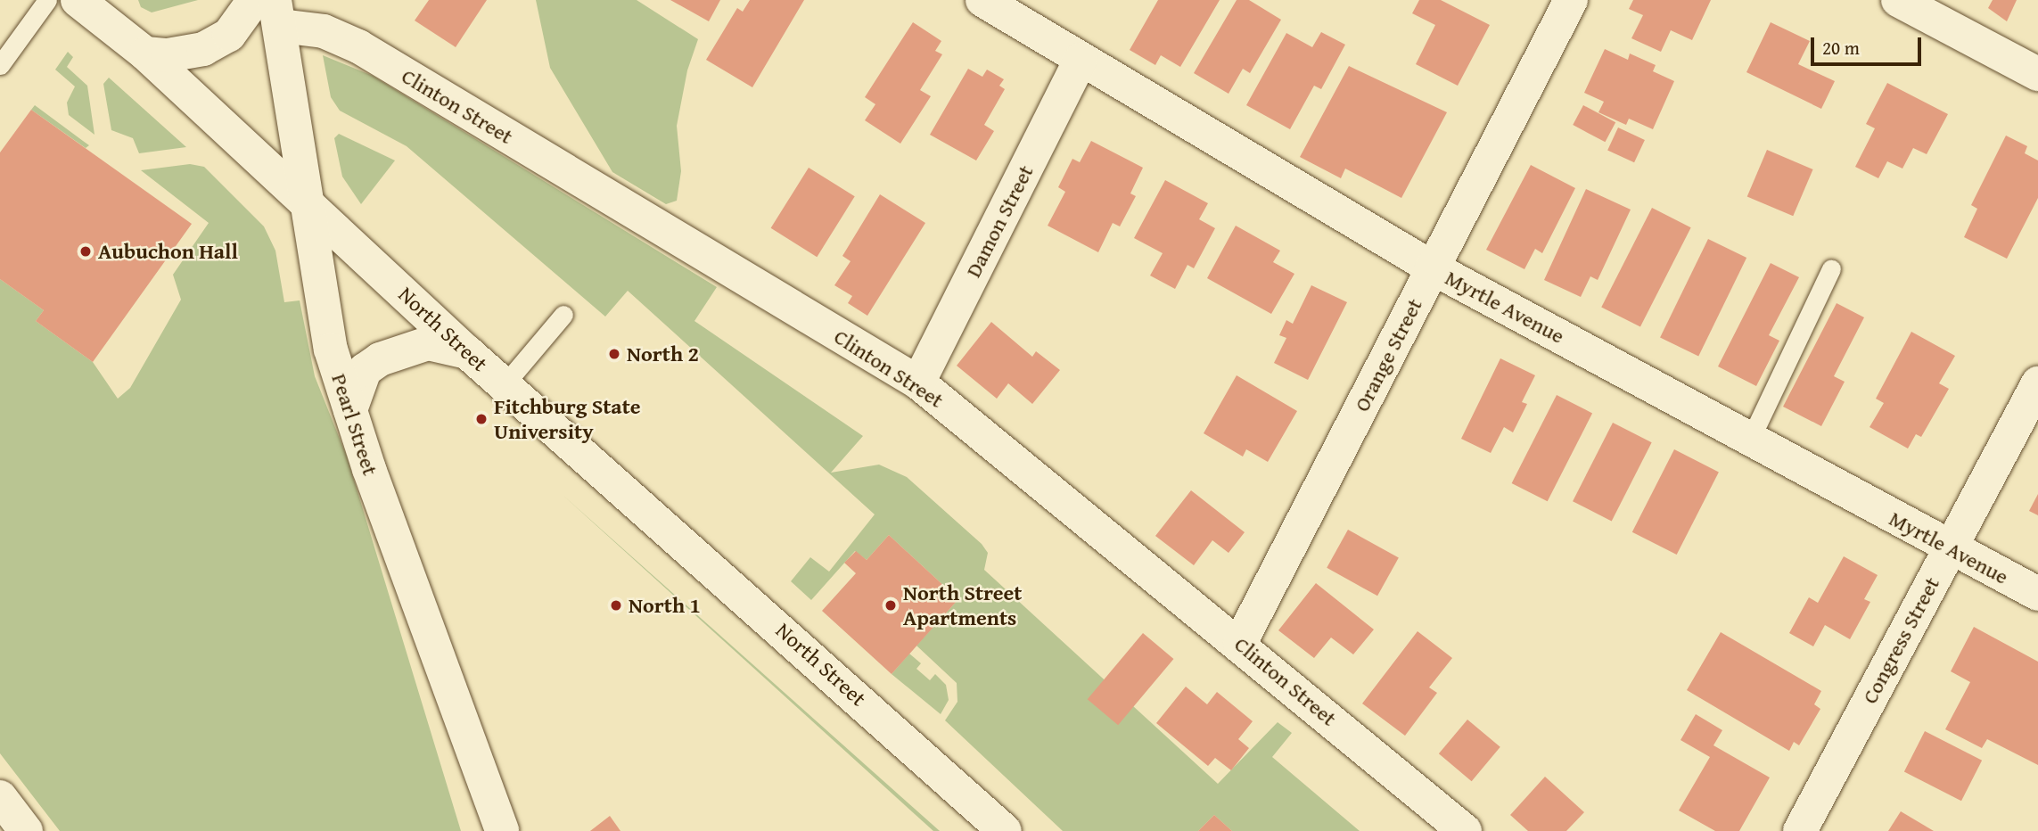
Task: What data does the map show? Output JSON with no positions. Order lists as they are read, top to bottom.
{
  "streets": {
    "street": [
      "Clinton Street",
      "Damon Street",
      "Myrtle Avenue",
      "North Street",
      "Orange Street",
      "Pearl Street",
      "Congress Street"
    ]
  },
  "crossings": [
    ["Clinton Street", "Damon Street"],
    ["Clinton Street", "Orange Street"],
    ["Clinton Street", "Pearl Street"],
    ["Damon Street", "Myrtle Avenue"],
    ["Myrtle Avenue", "Orange Street"],
    ["Myrtle Avenue", "Congress Street"],
    ["North Street", "Pearl Street"]
  ],
  "places": [
    "Aubuchon Hall",
    "North 2",
    "Fitchburg State University",
    "North 1",
    "North Street Apartments"
  ],
  "scale_bar": "20 m"
}
